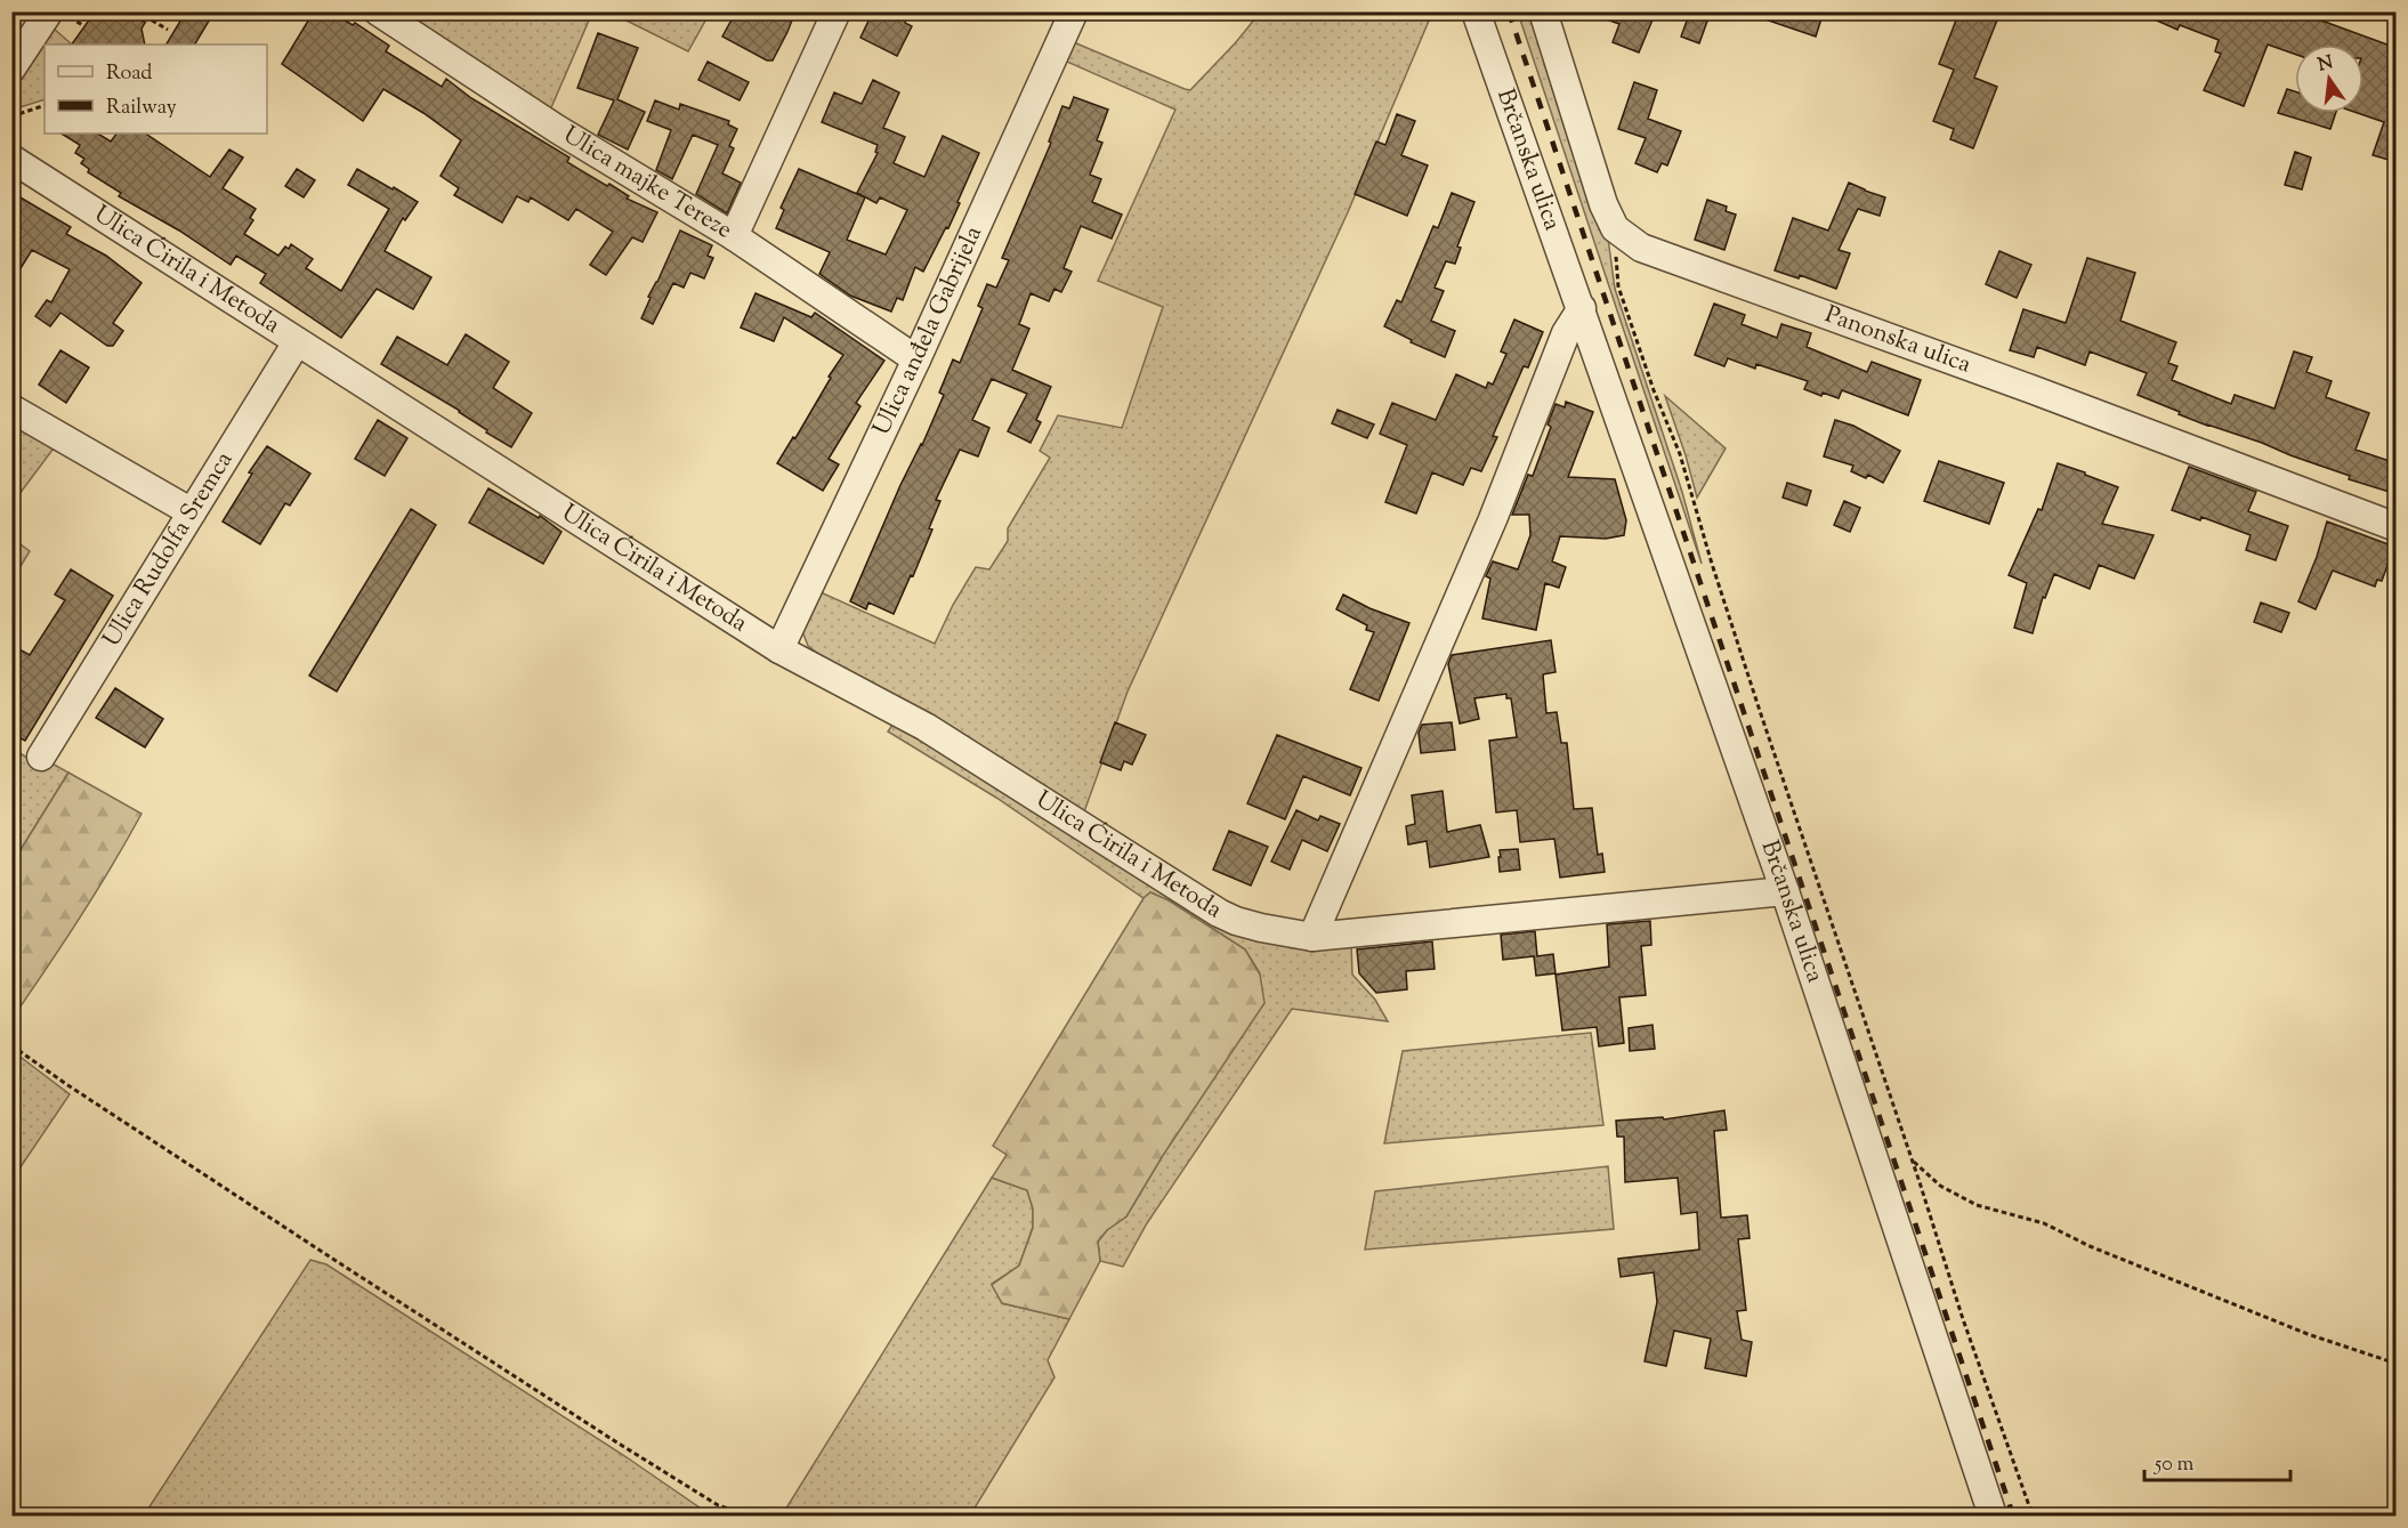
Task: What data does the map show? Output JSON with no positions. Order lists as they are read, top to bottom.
{
  "streets": {
    "street": [
      "Brčanska ulica",
      "Ulica majke Tereze",
      "Ulica Ćirila i Metoda",
      "Ulica anđela Gabrijela",
      "Panonska ulica",
      "Ulica Rudolfa Sremca"
    ]
  },
  "crossings": [
    ["Brčanska ulica", "Ulica Ćirila i Metoda"],
    ["Ulica majke Tereze", "Ulica anđela Gabrijela"],
    ["Ulica Ćirila i Metoda", "Ulica anđela Gabrijela"],
    ["Ulica Ćirila i Metoda", "Ulica Rudolfa Sremca"]
  ],
  "legend": ["Road", "Railway"],
  "scale_bar": "50 m",
  "north": "top"
}
